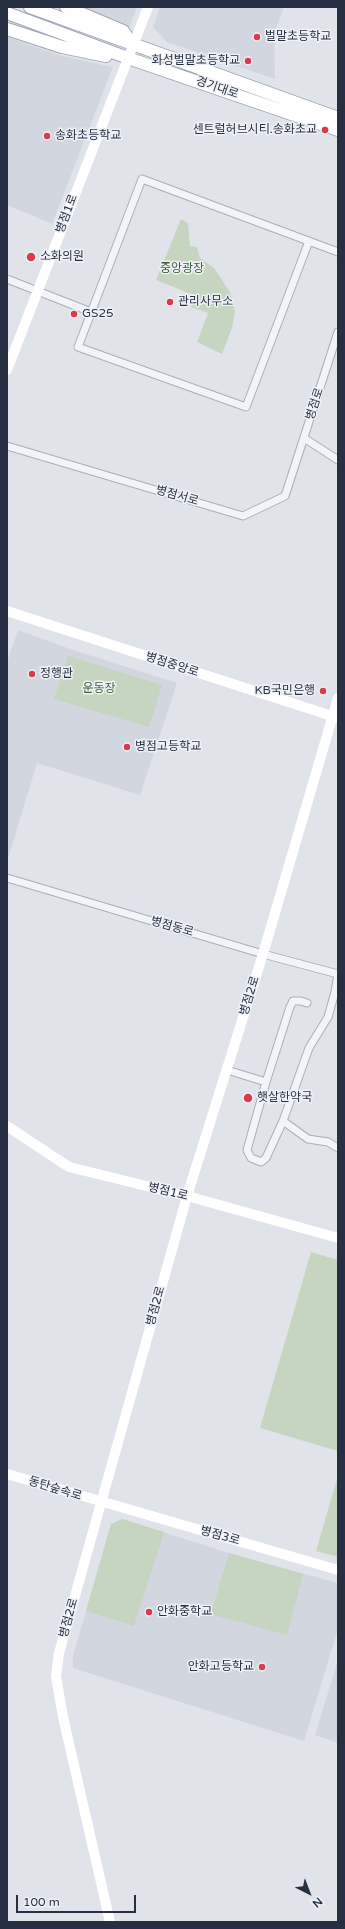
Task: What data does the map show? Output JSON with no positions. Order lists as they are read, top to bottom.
{
  "streets": {
    "main road": ["경기대로"],
    "street": [
      "병점1로",
      "병점로",
      "병점서로",
      "병점중앙로",
      "병점동로",
      "병점2로",
      "동탄숲속로",
      "병점3로"
    ]
  },
  "crossings": [
    ["경기대로", "병점1로"],
    ["병점1로", "병점2로"],
    ["병점로", "병점서로"],
    ["병점중앙로", "병점2로"],
    ["병점동로", "병점2로"],
    ["병점2로", "동탄숲속로"],
    ["병점2로", "병점3로"],
    ["동탄숲속로", "병점3로"]
  ],
  "parks": ["중앙광장", "운동장"],
  "places": [
    "벌말초등학교",
    "화성벌말초등학교",
    "센트럴허브시티.송화초교",
    "송화초등학교",
    "소화의원",
    "관리사무소",
    "GS25",
    "정행관",
    "KB국민은행",
    "병점고등학교",
    "햇살한약국",
    "안화중학교",
    "안화고등학교"
  ],
  "scale_bar": "100 m",
  "north": "bottom right"
}
